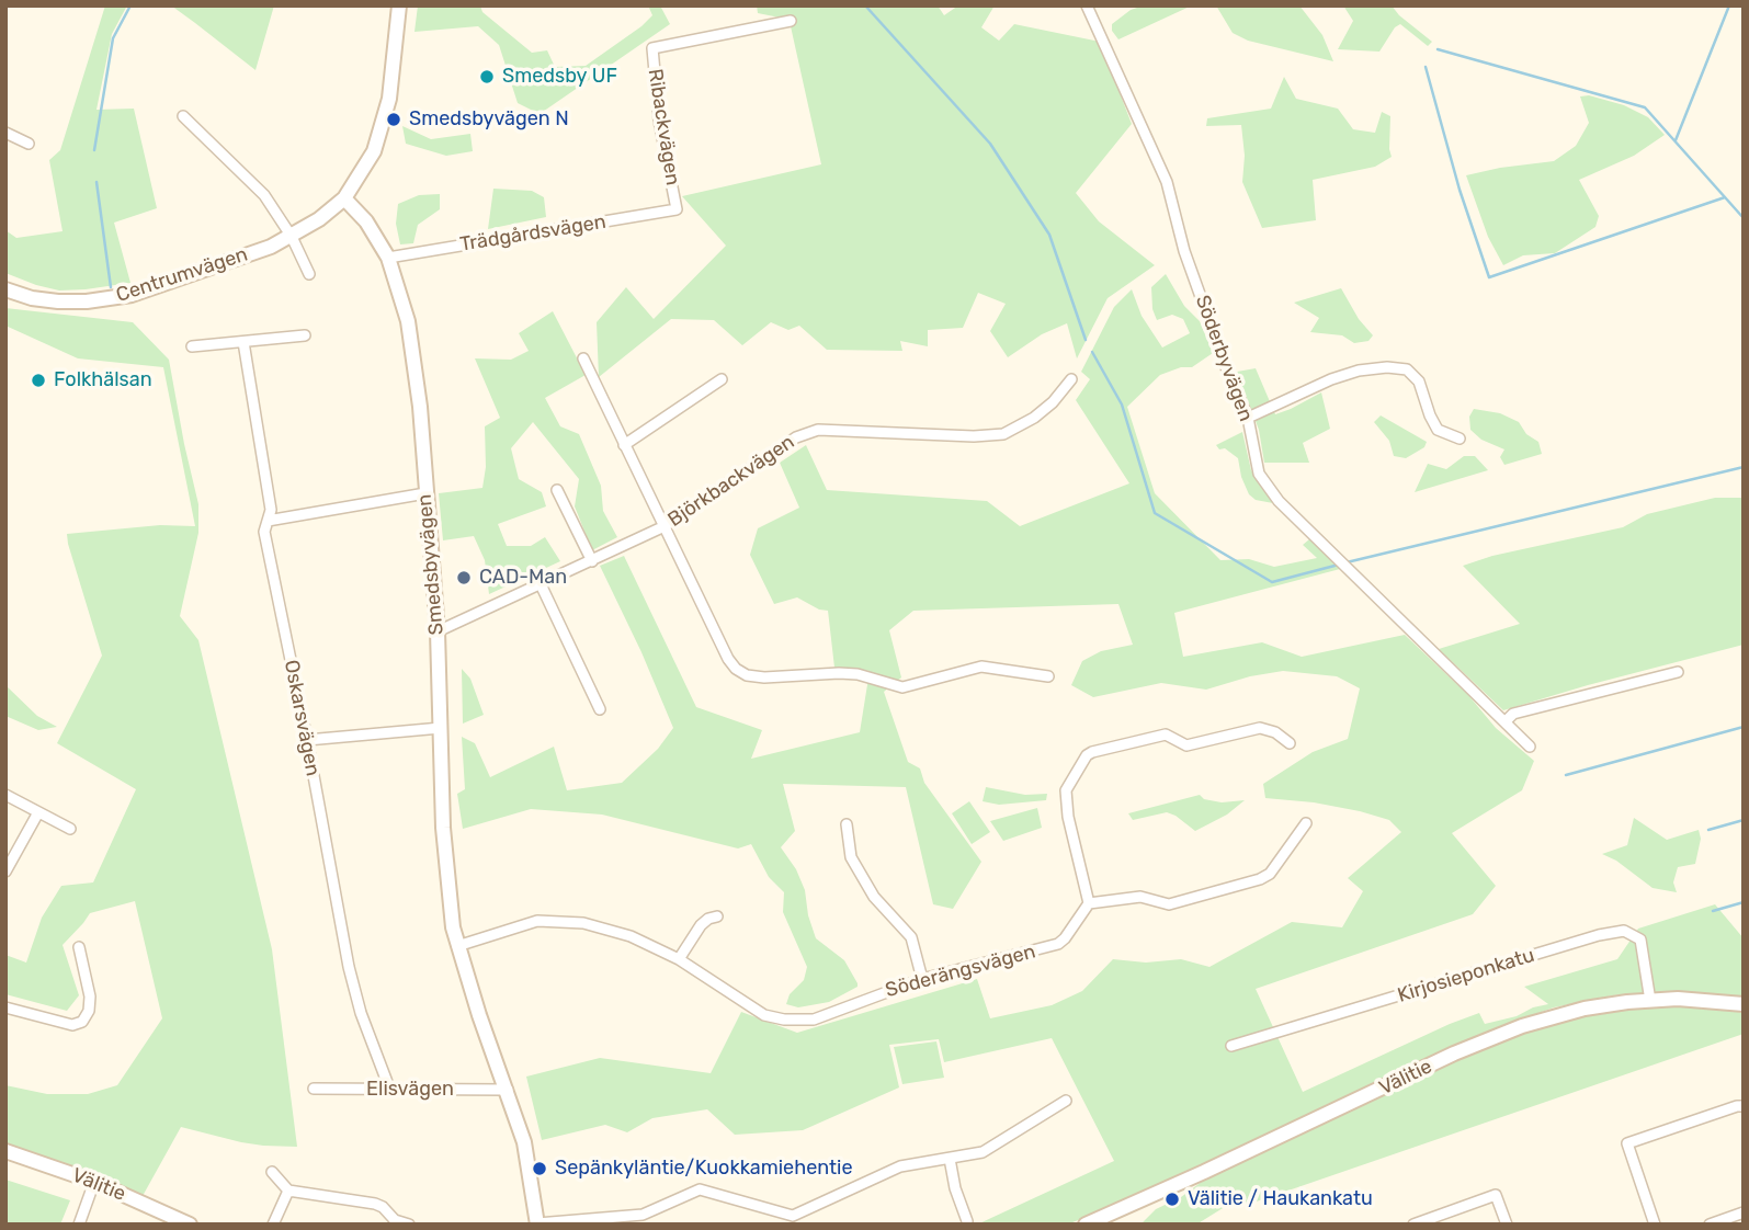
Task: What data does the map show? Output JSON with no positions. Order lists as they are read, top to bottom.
{
  "streets": {
    "main road": ["Centrumvägen", "Smedsbyvägen", "Välitie"],
    "street": [
      "Ribackvägen",
      "Trädgårdsvägen",
      "Söderbyvägen",
      "Björkbackvägen",
      "Oskarsvägen",
      "Söderängsvägen",
      "Kirjosieponkatu",
      "Elisvägen"
    ]
  },
  "crossings": [
    ["Ribackvägen", "Trädgårdsvägen"],
    ["Trädgårdsvägen", "Smedsbyvägen"],
    ["Centrumvägen", "Smedsbyvägen"],
    ["Björkbackvägen", "Smedsbyvägen"],
    ["Smedsbyvägen", "Söderängsvägen"],
    ["Smedsbyvägen", "Elisvägen"],
    ["Oskarsvägen", "Elisvägen"],
    ["Kirjosieponkatu", "Välitie"]
  ],
  "places": [
    "Smedsby UF",
    "Smedsbyvägen N",
    "Folkhälsan",
    "CAD-Man",
    "Sepänkyläntie/Kuokkamiehentie",
    "Välitie / Haukankatu"
  ]
}
